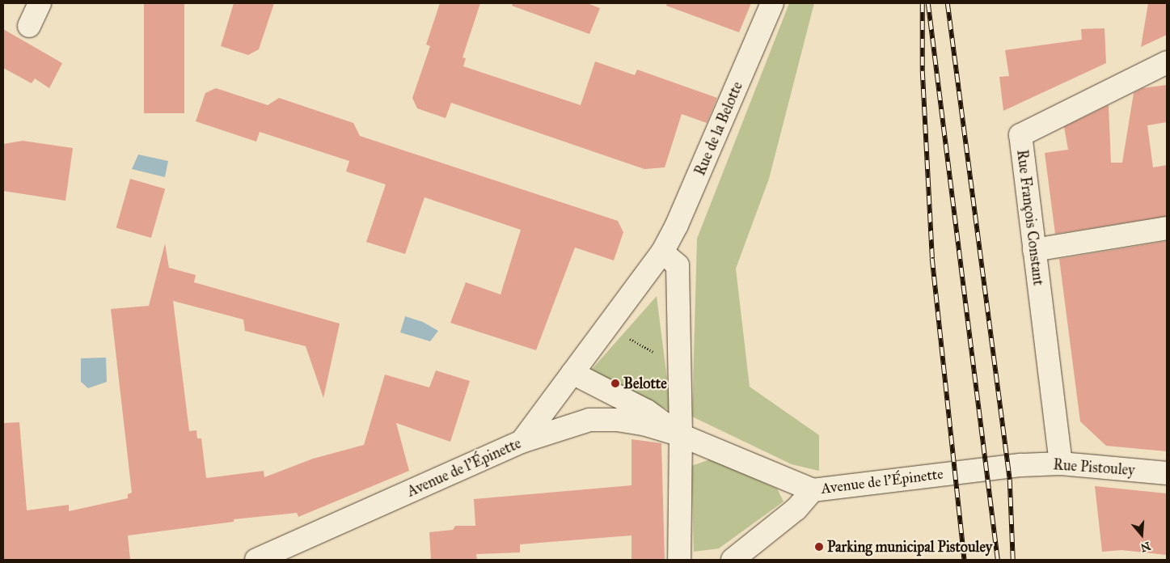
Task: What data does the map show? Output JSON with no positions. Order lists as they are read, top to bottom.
{
  "streets": {
    "street": [
      "Rue de la Belotte",
      "Rue François Constant",
      "Avenue de l'Épinette",
      "Rue Pistouley"
    ]
  },
  "crossings": [
    ["Rue de la Belotte", "Avenue de l'Épinette"],
    ["Rue François Constant", "Rue Pistouley"],
    ["Avenue de l'Épinette", "Rue Pistouley"]
  ],
  "places": ["Belotte", "Parking municipal Pistouley"],
  "north": "bottom"
}
